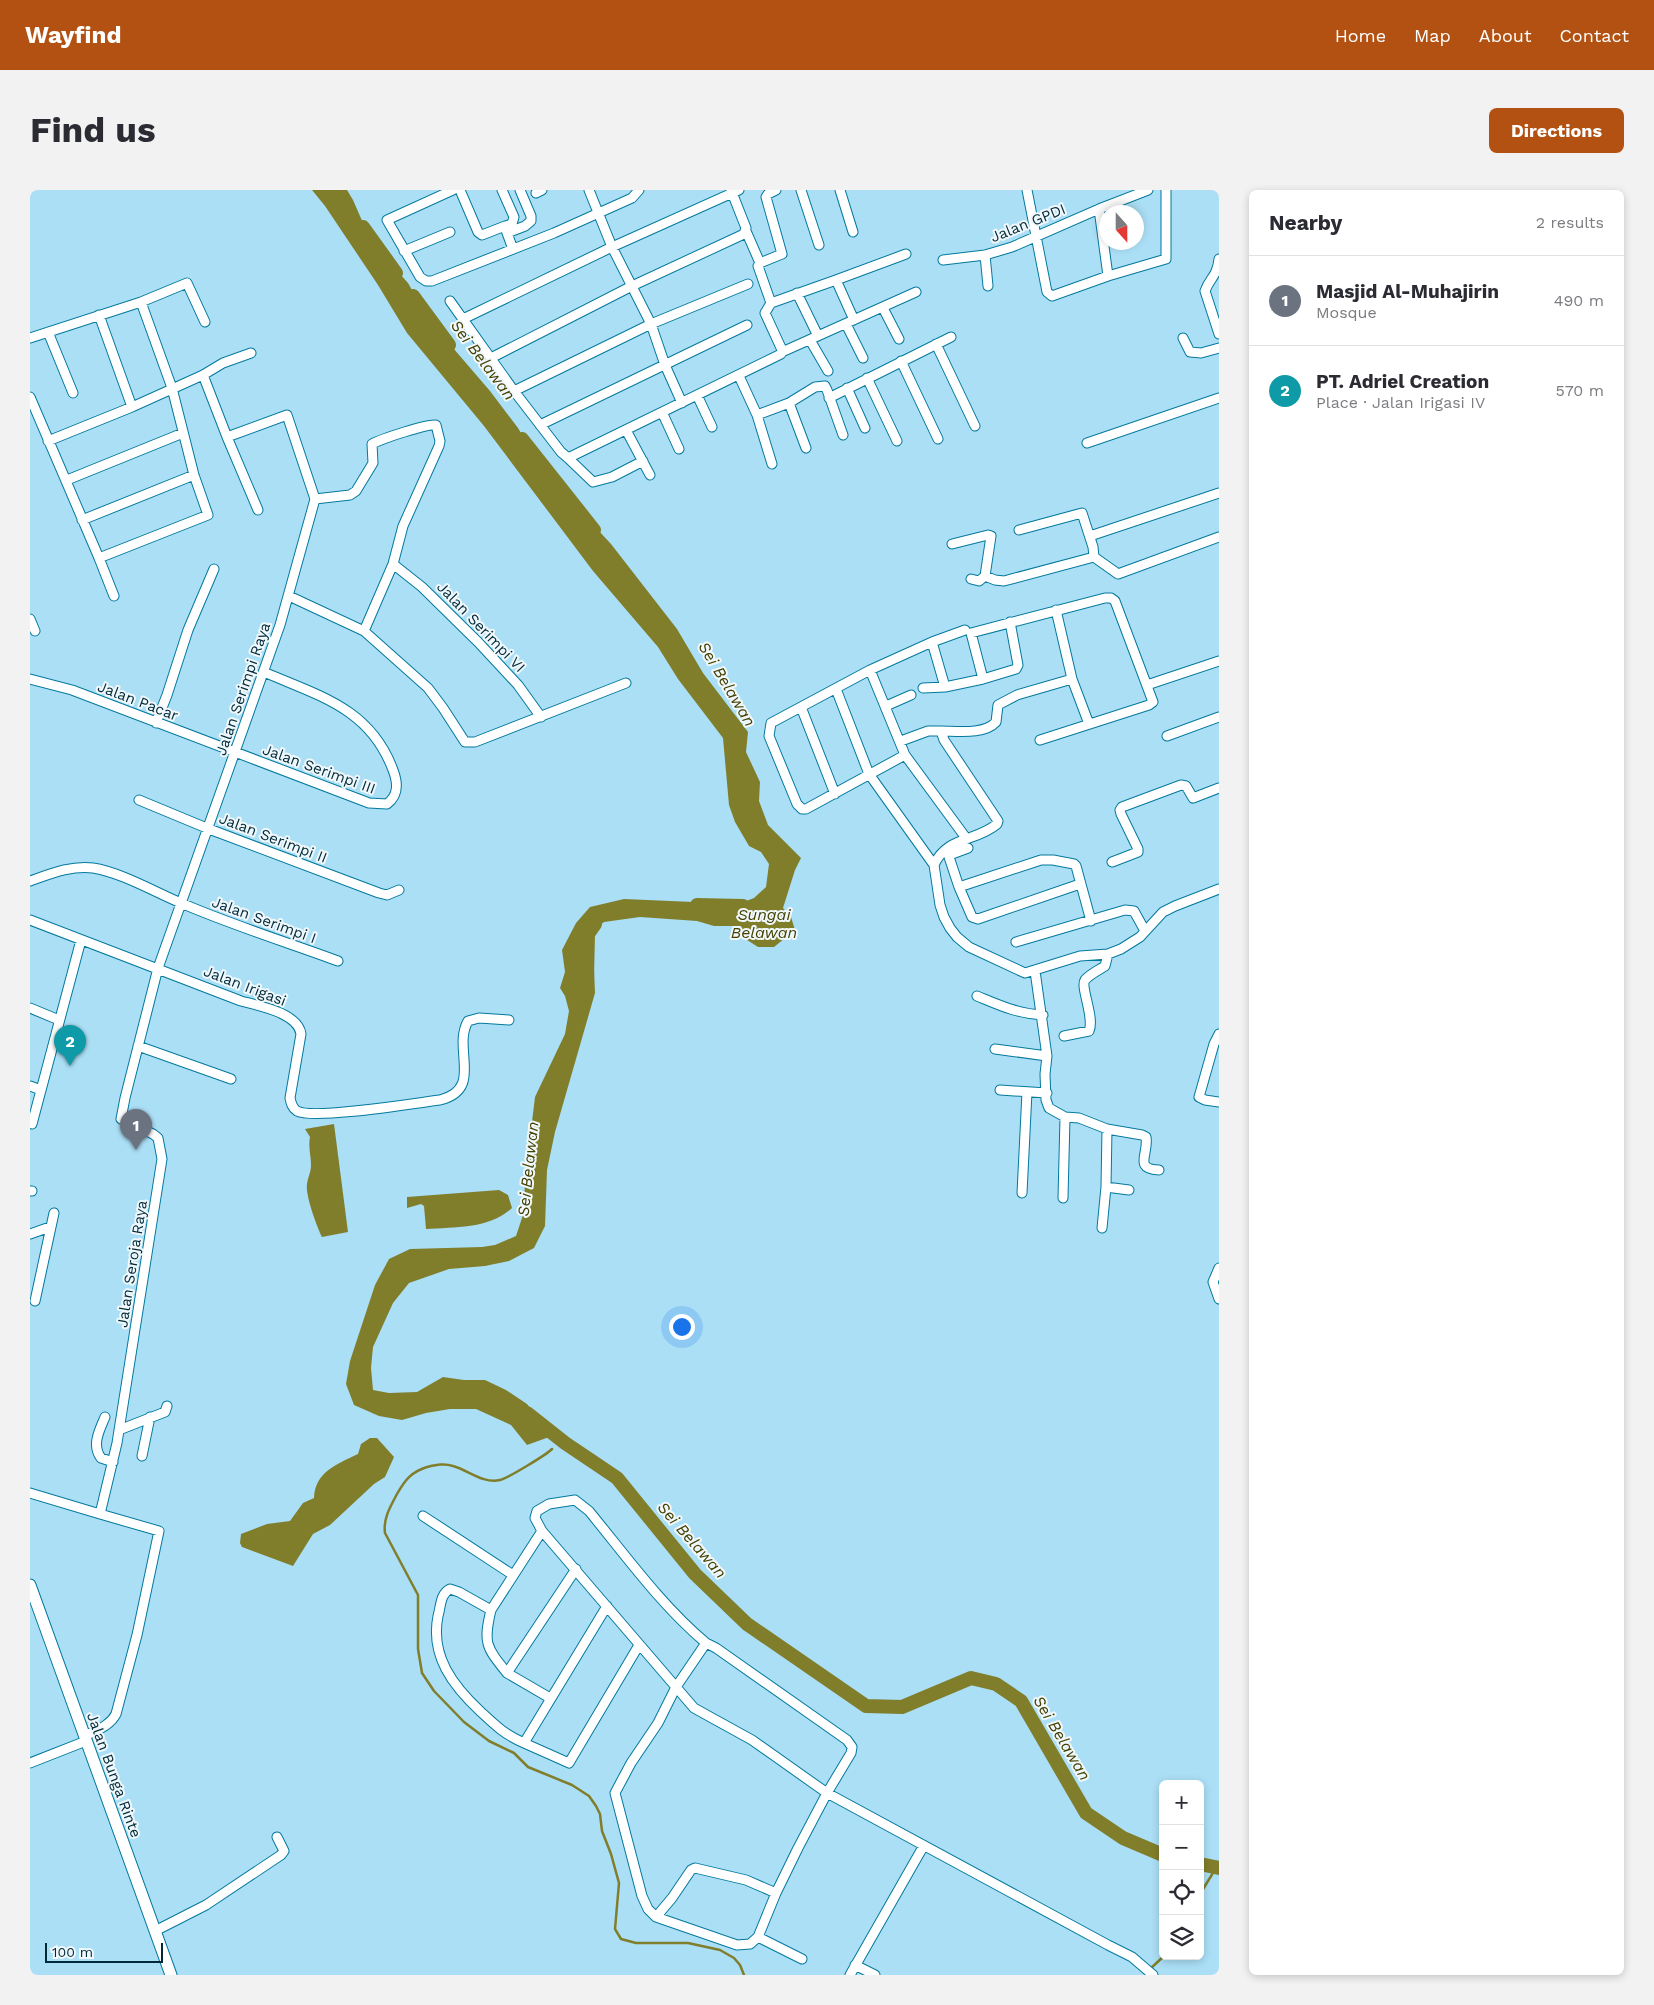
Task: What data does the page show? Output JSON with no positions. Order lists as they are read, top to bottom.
{
  "streets": {
    "street": [
      "Jalan GPDI",
      "Jalan Serimpi VI",
      "Jalan Serimpi Raya",
      "Jalan Pacar",
      "Jalan Serimpi III",
      "Jalan Serimpi II",
      "Jalan Serimpi I",
      "Jalan Irigasi",
      "Jalan Seroja Raya",
      "Jalan Bunga Rinte"
    ]
  },
  "crossings": [
    ["Jalan Serimpi Raya", "Jalan Pacar"],
    ["Jalan Serimpi Raya", "Jalan Serimpi III"],
    ["Jalan Serimpi Raya", "Jalan Serimpi II"],
    ["Jalan Serimpi Raya", "Jalan Serimpi I"],
    ["Jalan Serimpi Raya", "Jalan Irigasi"],
    ["Jalan Serimpi Raya", "Jalan Seroja Raya"],
    ["Jalan Pacar", "Jalan Serimpi III"],
    ["Jalan Irigasi", "Jalan Seroja Raya"]
  ],
  "water": ["Sei Belawan", "Sungai Belawan"],
  "scale_bar": "100 m",
  "north": "bottom",
  "page": {
    "header": "Wayfind",
    "nav": [
      "Home",
      "Map",
      "About",
      "Contact"
    ],
    "buttons": "Directions",
    "title": "Find us",
    "heading": ["Nearby", "2 results"],
    "list": [
      {
        "mark": "1",
        "name": "Masjid Al-Muhajirin",
        "note": "Mosque",
        "value": "490 m"
      },
      {
        "mark": "2",
        "name": "PT. Adriel Creation",
        "note": "Place · Jalan Irigasi IV",
        "value": "570 m"
      }
    ],
    "pins": ["2", "1"],
    "map_buttons": ["+", "−"],
    "scale": "100 m"
  }
}
